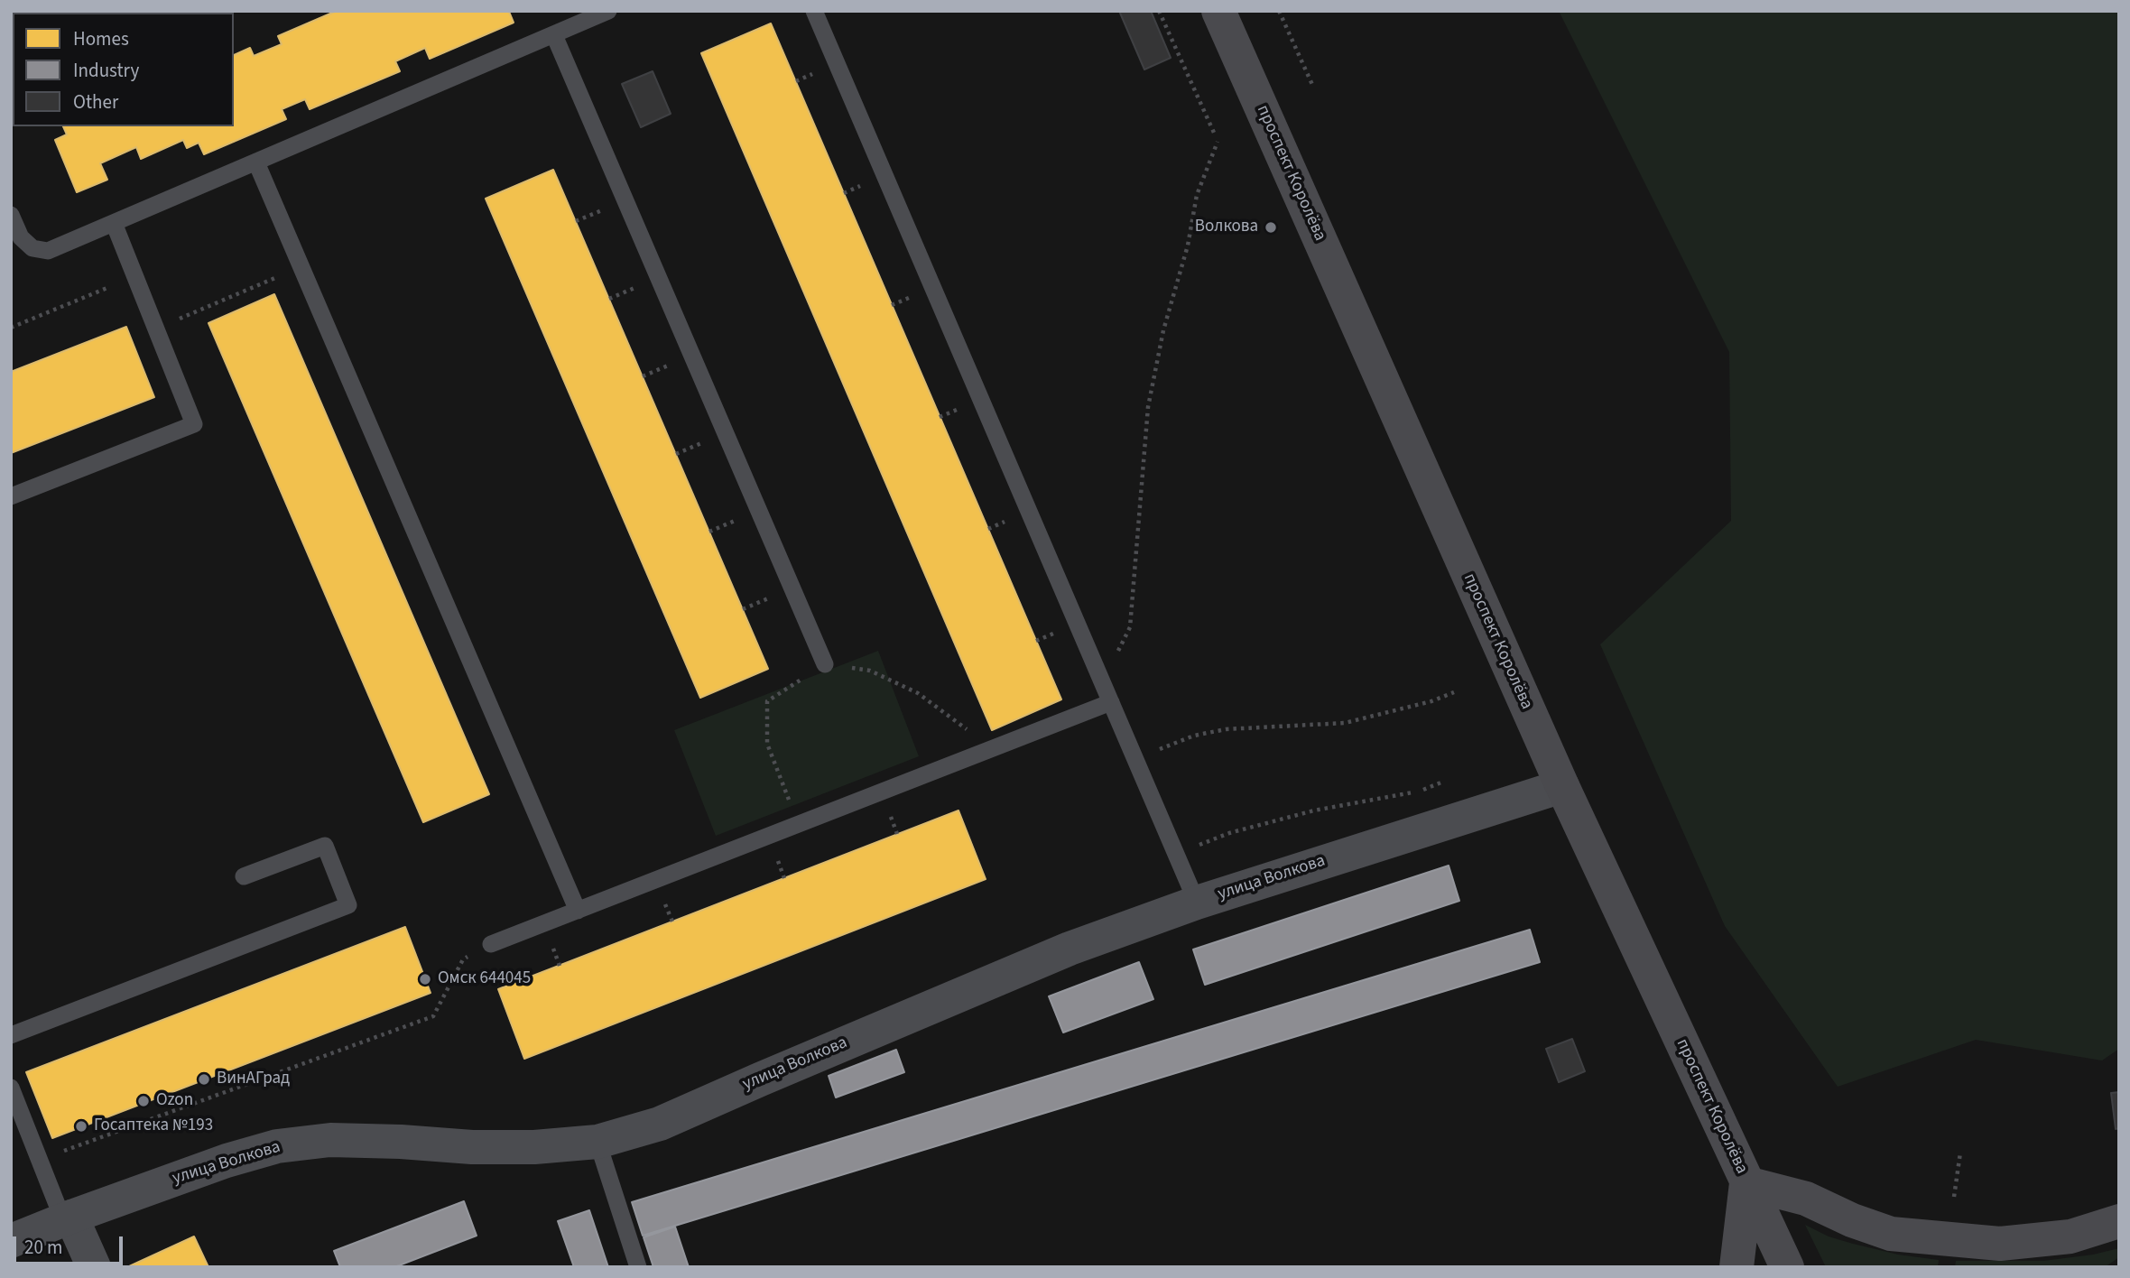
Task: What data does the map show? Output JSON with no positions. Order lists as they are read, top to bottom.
{
  "streets": {
    "main road": ["проспект Королёва"],
    "street": ["улица Волкова"]
  },
  "crossings": [
    ["проспект Королёва", "улица Волкова"]
  ],
  "places": [
    "Волкова",
    "Омск 644045",
    "ВинАГрад",
    "Ozon",
    "Госаптека №193"
  ],
  "legend": ["Homes", "Industry", "Other"],
  "scale_bar": "20 m"
}
